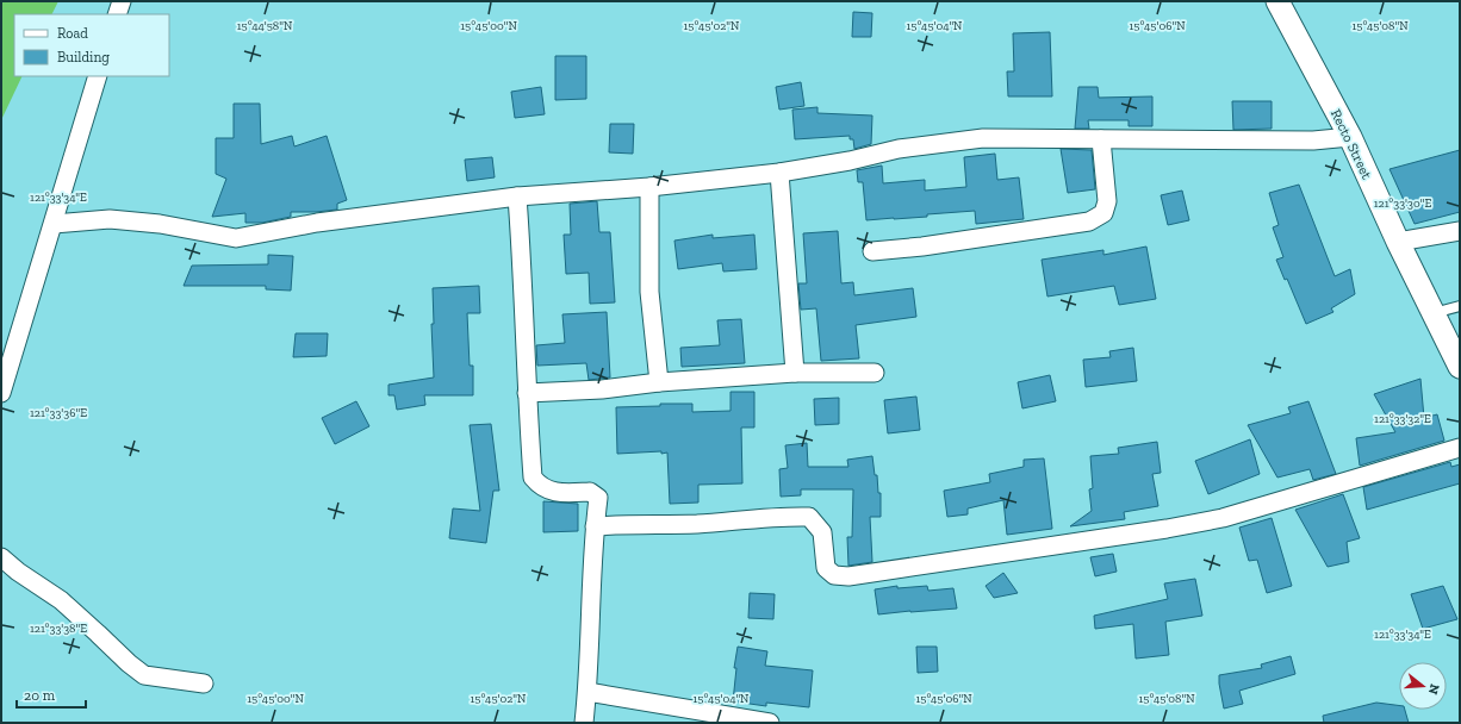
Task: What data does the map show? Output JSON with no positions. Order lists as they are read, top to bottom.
{
  "streets": {
    "street": ["Recto Street"]
  },
  "legend": ["Road", "Building"],
  "scale_bar": "20 m",
  "north": "right",
  "coordinates": [
    "15°44'58\"N",
    "15°45'00\"N",
    "15°45'02\"N",
    "15°45'04\"N",
    "15°45'06\"N",
    "15°45'08\"N",
    "121°33'34\"E",
    "121°33'30\"E",
    "121°33'36\"E",
    "121°33'32\"E",
    "121°33'38\"E"
  ]
}
